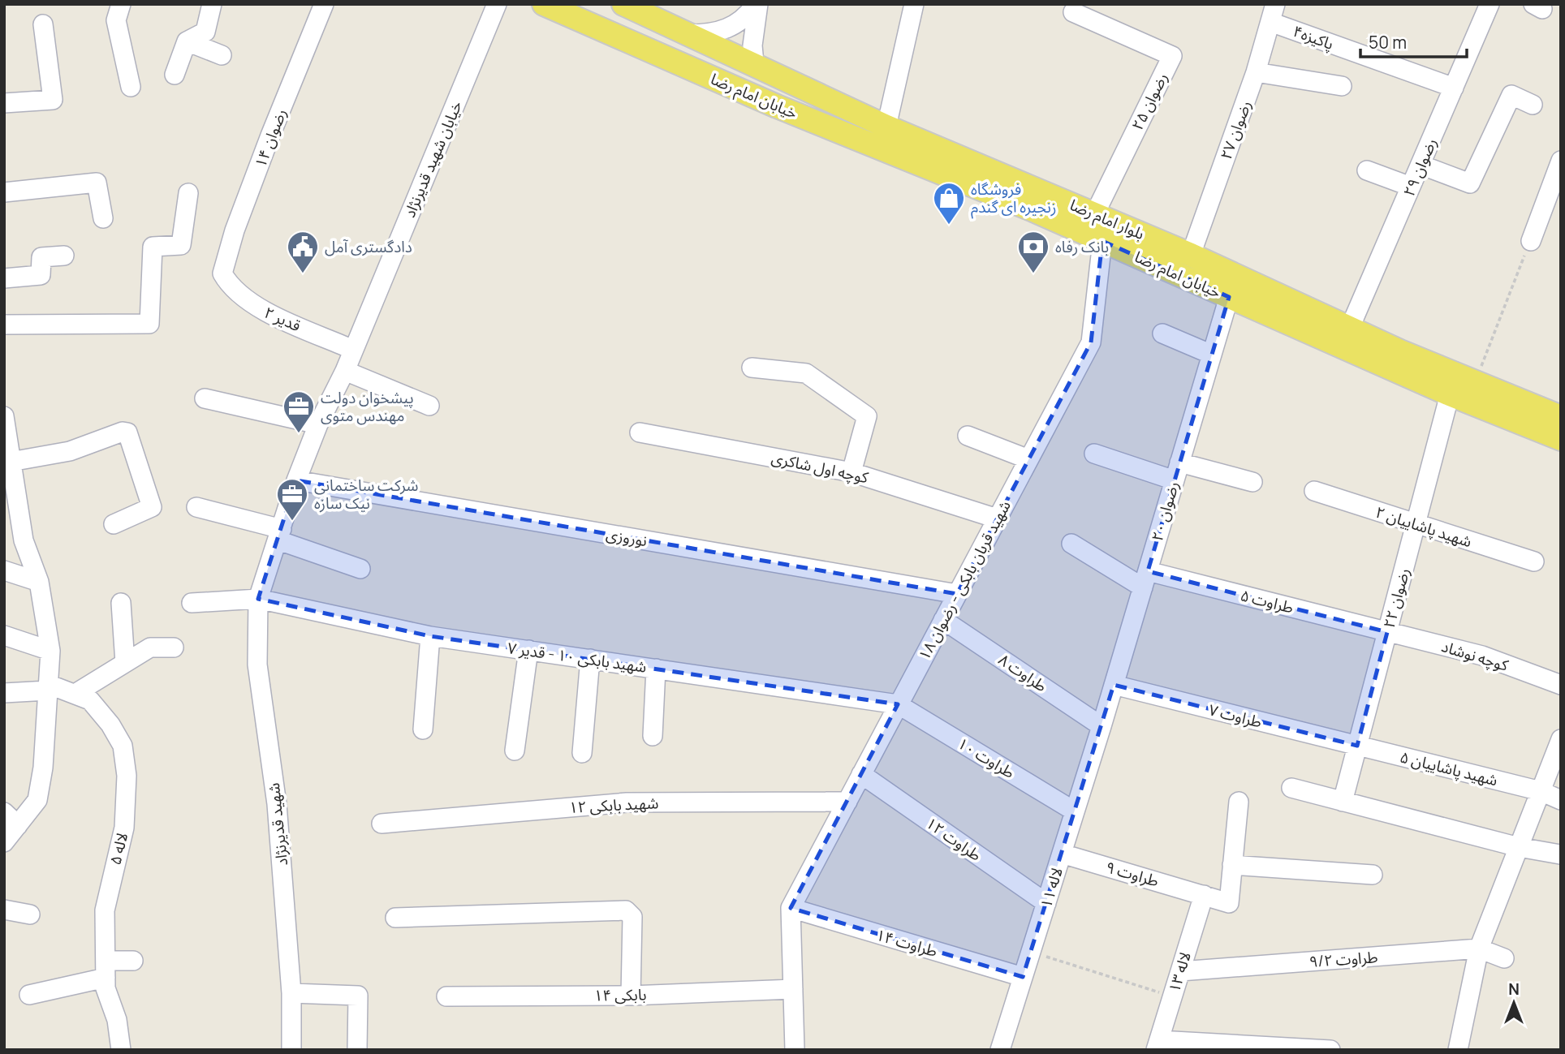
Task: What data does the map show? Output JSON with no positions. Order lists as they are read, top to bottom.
{
  "streets": {
    "main road": ["خیابان امام رضا", "بلوار امام رضا"],
    "street": [
      "پاکیزه۴",
      "رضوان ۲۵",
      "رضوان ۲۷",
      "رضوان ۱۴",
      "خيابان شهيد قديرنژاد",
      "رضوان ۲۹",
      "قدیر ۲",
      "کوچه اول شاکری",
      "رضوان ۲۰",
      "شهید پاشاییان ۲",
      "نوروزی",
      "شهید قربان بابکی - رضوان ۱۸",
      "رضوان ۲۲",
      "طراوت ۵",
      "کوچه نوشاد",
      "شهید بابکی ۱۰ - قدیر ۷",
      "طراوت ۸",
      "طراوت ۷",
      "طراوت ۱۰",
      "شهید پاشاییان ۵",
      "شهید بابکی ۱۲",
      "شهید قدیرنژاد",
      "طراوت ۱۲",
      "لاله ۵",
      "طراوت ۹",
      "لاله ۱۱",
      "طراوت ۱۴",
      "طراوت ۹/۲",
      "لاله ۱۳",
      "بابکی ۱۴"
    ]
  },
  "crossings": [
    ["پاکیزه۴", "رضوان ۲۷"],
    ["پاکیزه۴", "رضوان ۲۹"],
    ["خیابان امام رضا", "رضوان ۲۰"],
    ["خیابان امام رضا", "شهید قربان بابکی - رضوان ۱۸"],
    ["خیابان امام رضا", "رضوان ۲۲"],
    ["رضوان ۲۵", "بلوار امام رضا"],
    ["رضوان ۲۷", "بلوار امام رضا"],
    ["رضوان ۱۴", "قدیر ۲"],
    ["خيابان شهيد قديرنژاد", "قدیر ۲"],
    ["خيابان شهيد قديرنژاد", "نوروزی"],
    ["خيابان شهيد قديرنژاد", "شهید بابکی ۱۰ - قدیر ۷"],
    ["خيابان شهيد قديرنژاد", "شهید قدیرنژاد"],
    ["رضوان ۲۹", "بلوار امام رضا"],
    ["کوچه اول شاکری", "شهید قربان بابکی - رضوان ۱۸"],
    ["رضوان ۲۰", "طراوت ۵"],
    ["رضوان ۲۰", "طراوت ۸"],
    ["رضوان ۲۰", "طراوت ۷"],
    ["رضوان ۲۰", "لاله ۱۱"],
    ["شهید پاشاییان ۲", "رضوان ۲۲"],
    ["نوروزی", "شهید قربان بابکی - رضوان ۱۸"],
    ["شهید قربان بابکی - رضوان ۱۸", "شهید بابکی ۱۰ - قدیر ۷"],
    ["شهید قربان بابکی - رضوان ۱۸", "طراوت ۸"],
    ["شهید قربان بابکی - رضوان ۱۸", "طراوت ۱۰"],
    ["شهید قربان بابکی - رضوان ۱۸", "شهید بابکی ۱۲"],
    ["شهید قربان بابکی - رضوان ۱۸", "طراوت ۱۲"],
    ["شهید قربان بابکی - رضوان ۱۸", "طراوت ۱۴"],
    ["رضوان ۲۲", "طراوت ۵"],
    ["رضوان ۲۲", "کوچه نوشاد"],
    ["رضوان ۲۲", "طراوت ۷"],
    ["رضوان ۲۲", "شهید پاشاییان ۵"],
    ["طراوت ۵", "کوچه نوشاد"],
    ["شهید بابکی ۱۰ - قدیر ۷", "طراوت ۱۰"],
    ["شهید بابکی ۱۰ - قدیر ۷", "شهید قدیرنژاد"],
    ["طراوت ۸", "لاله ۱۱"],
    ["طراوت ۷", "شهید پاشاییان ۵"],
    ["طراوت ۱۰", "لاله ۱۱"],
    ["طراوت ۱۲", "لاله ۱۱"],
    ["طراوت ۹", "لاله ۱۱"],
    ["طراوت ۹", "لاله ۱۳"],
    ["لاله ۱۱", "طراوت ۱۴"],
    ["طراوت ۹/۲", "لاله ۱۳"]
  ],
  "places": {
    "shop": ["فروشگاه زنجیره ای گندم"],
    "public building": ["دادگستری آمل"],
    "bank": ["بانک رفاه"],
    "office": ["پیشخوان دولت مهندس متوی", "شرکت ساختمانی نیک سازه"]
  },
  "scale_bar": "50 m",
  "north": "top"
}
